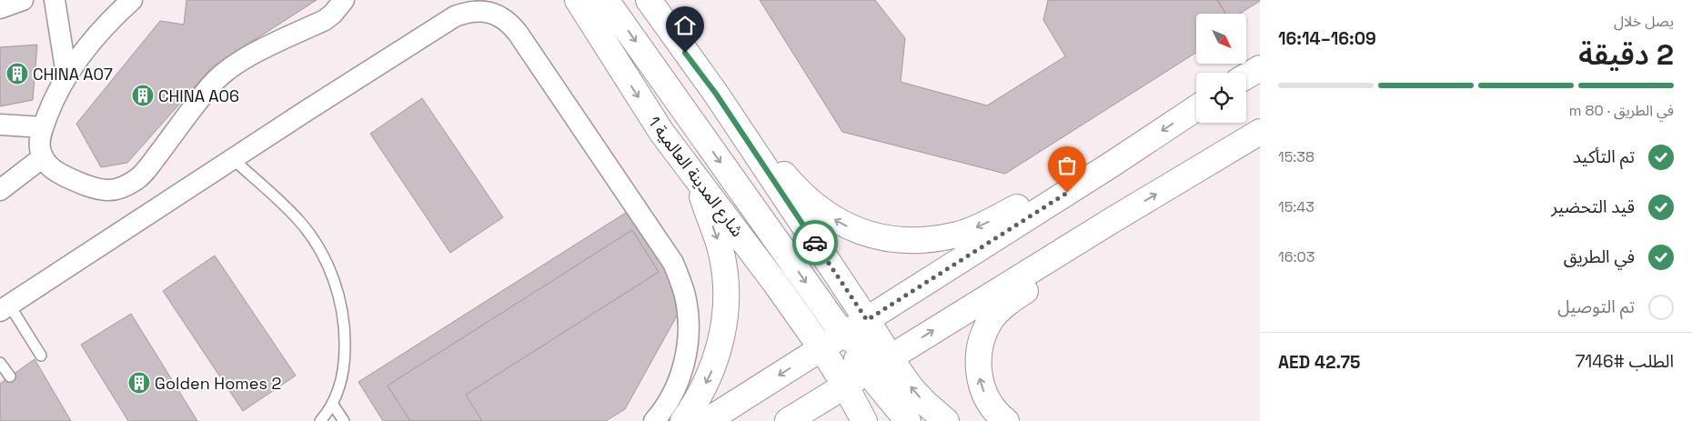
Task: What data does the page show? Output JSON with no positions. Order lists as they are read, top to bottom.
{
  "streets": {
    "street": ["شارع المدينة العالمية 1"]
  },
  "places": {
    "building": ["CHINA A07", "CHINA A06", "Golden Homes 2"]
  },
  "north": "bottom right",
  "page": {
    "heading": ["2 دقيقة", "يصل خلال", "16:09–16:14"],
    "panel": ["الطلب #7146", "AED 42.75"],
    "bar": "في الطريق · 80 m",
    "list": [
      ["تم التأكيد", "15:38"],
      ["قيد التحضير", "15:43"],
      ["في الطريق", "16:03"],
      "تم التوصيل"
    ]
  }
}
